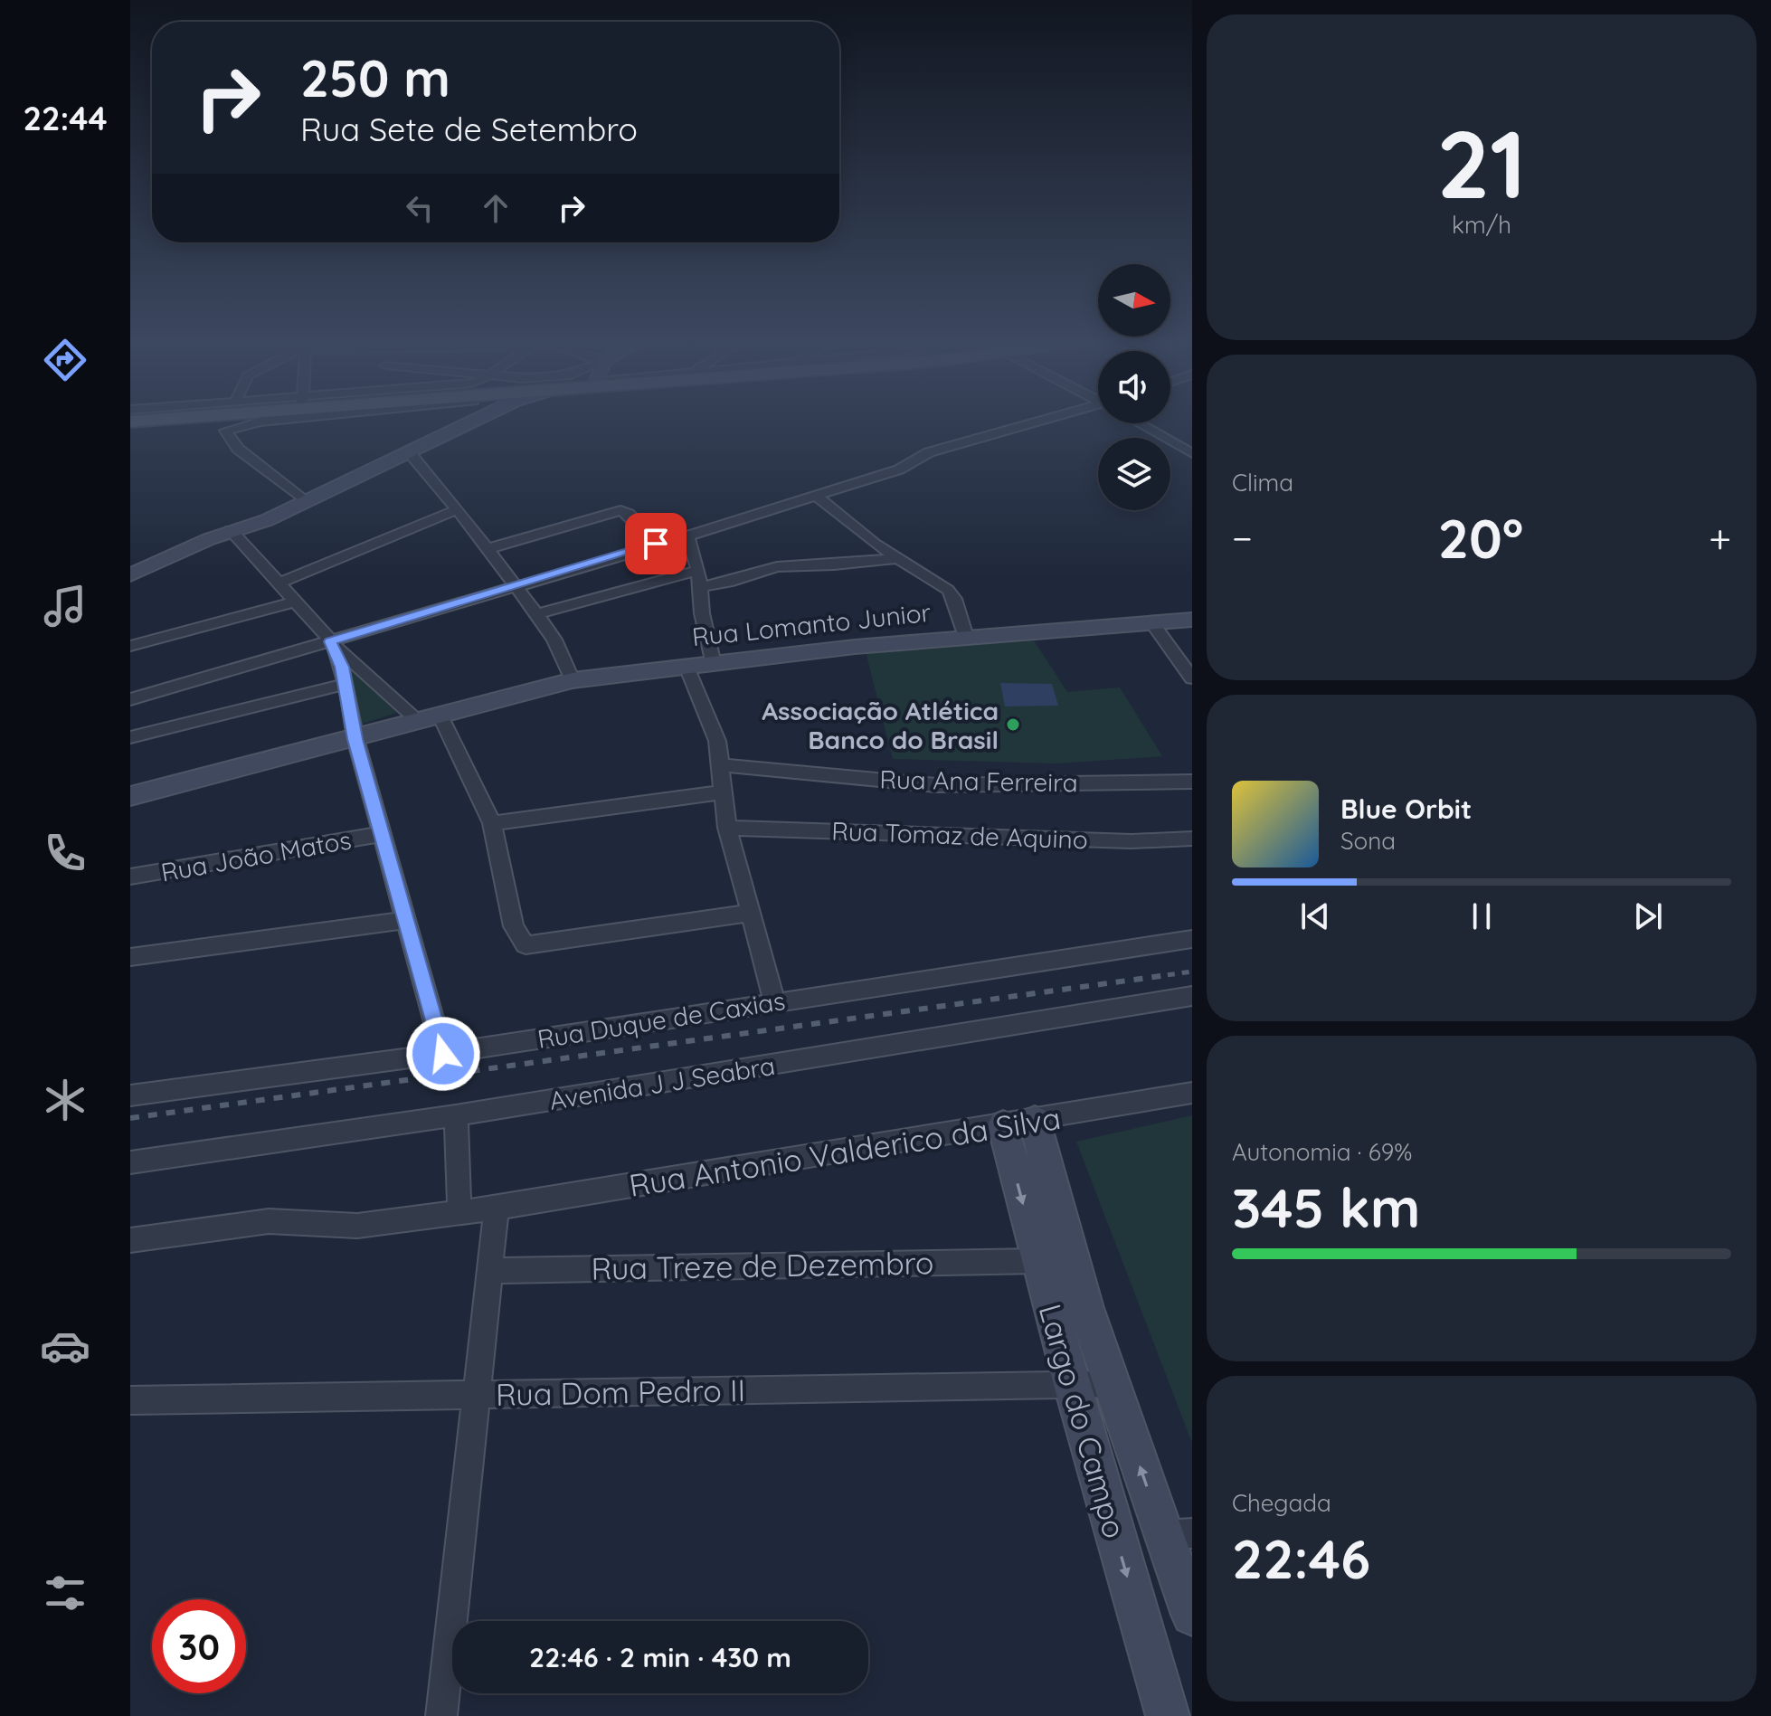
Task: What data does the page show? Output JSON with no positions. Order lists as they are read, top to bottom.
{
  "streets": {
    "street": [
      "Rua Lomanto Junior",
      "Rua Ana Ferreira",
      "Rua Tomaz de Aquino",
      "Rua João Matos",
      "Rua Duque de Caxias",
      "Avenida J J Seabra",
      "Rua Antonio Valderico da Silva",
      "Rua Treze de Dezembro",
      "Rua Dom Pedro II",
      "Largo do Campo"
    ]
  },
  "crossings": [
    ["Rua Antonio Valderico da Silva", "Largo do Campo"],
    ["Rua Treze de Dezembro", "Largo do Campo"],
    ["Rua Dom Pedro II", "Largo do Campo"]
  ],
  "places": ["Associação Atlética Banco do Brasil"],
  "north": "right",
  "page": {
    "tabs": "22:44",
    "tile": [
      ["21", "km/h"],
      "Clima",
      ["Autonomia · 69%", "345 km"],
      ["Chegada", "22:46"]
    ],
    "turn": ["250 m", "Rua Sete de Setembro"],
    "heat": ["−", "20°", "+"],
    "song": ["Blue Orbit", "Sona"],
    "limit": "30",
    "trip": "22:46 · 2 min · 430 m"
  }
}
